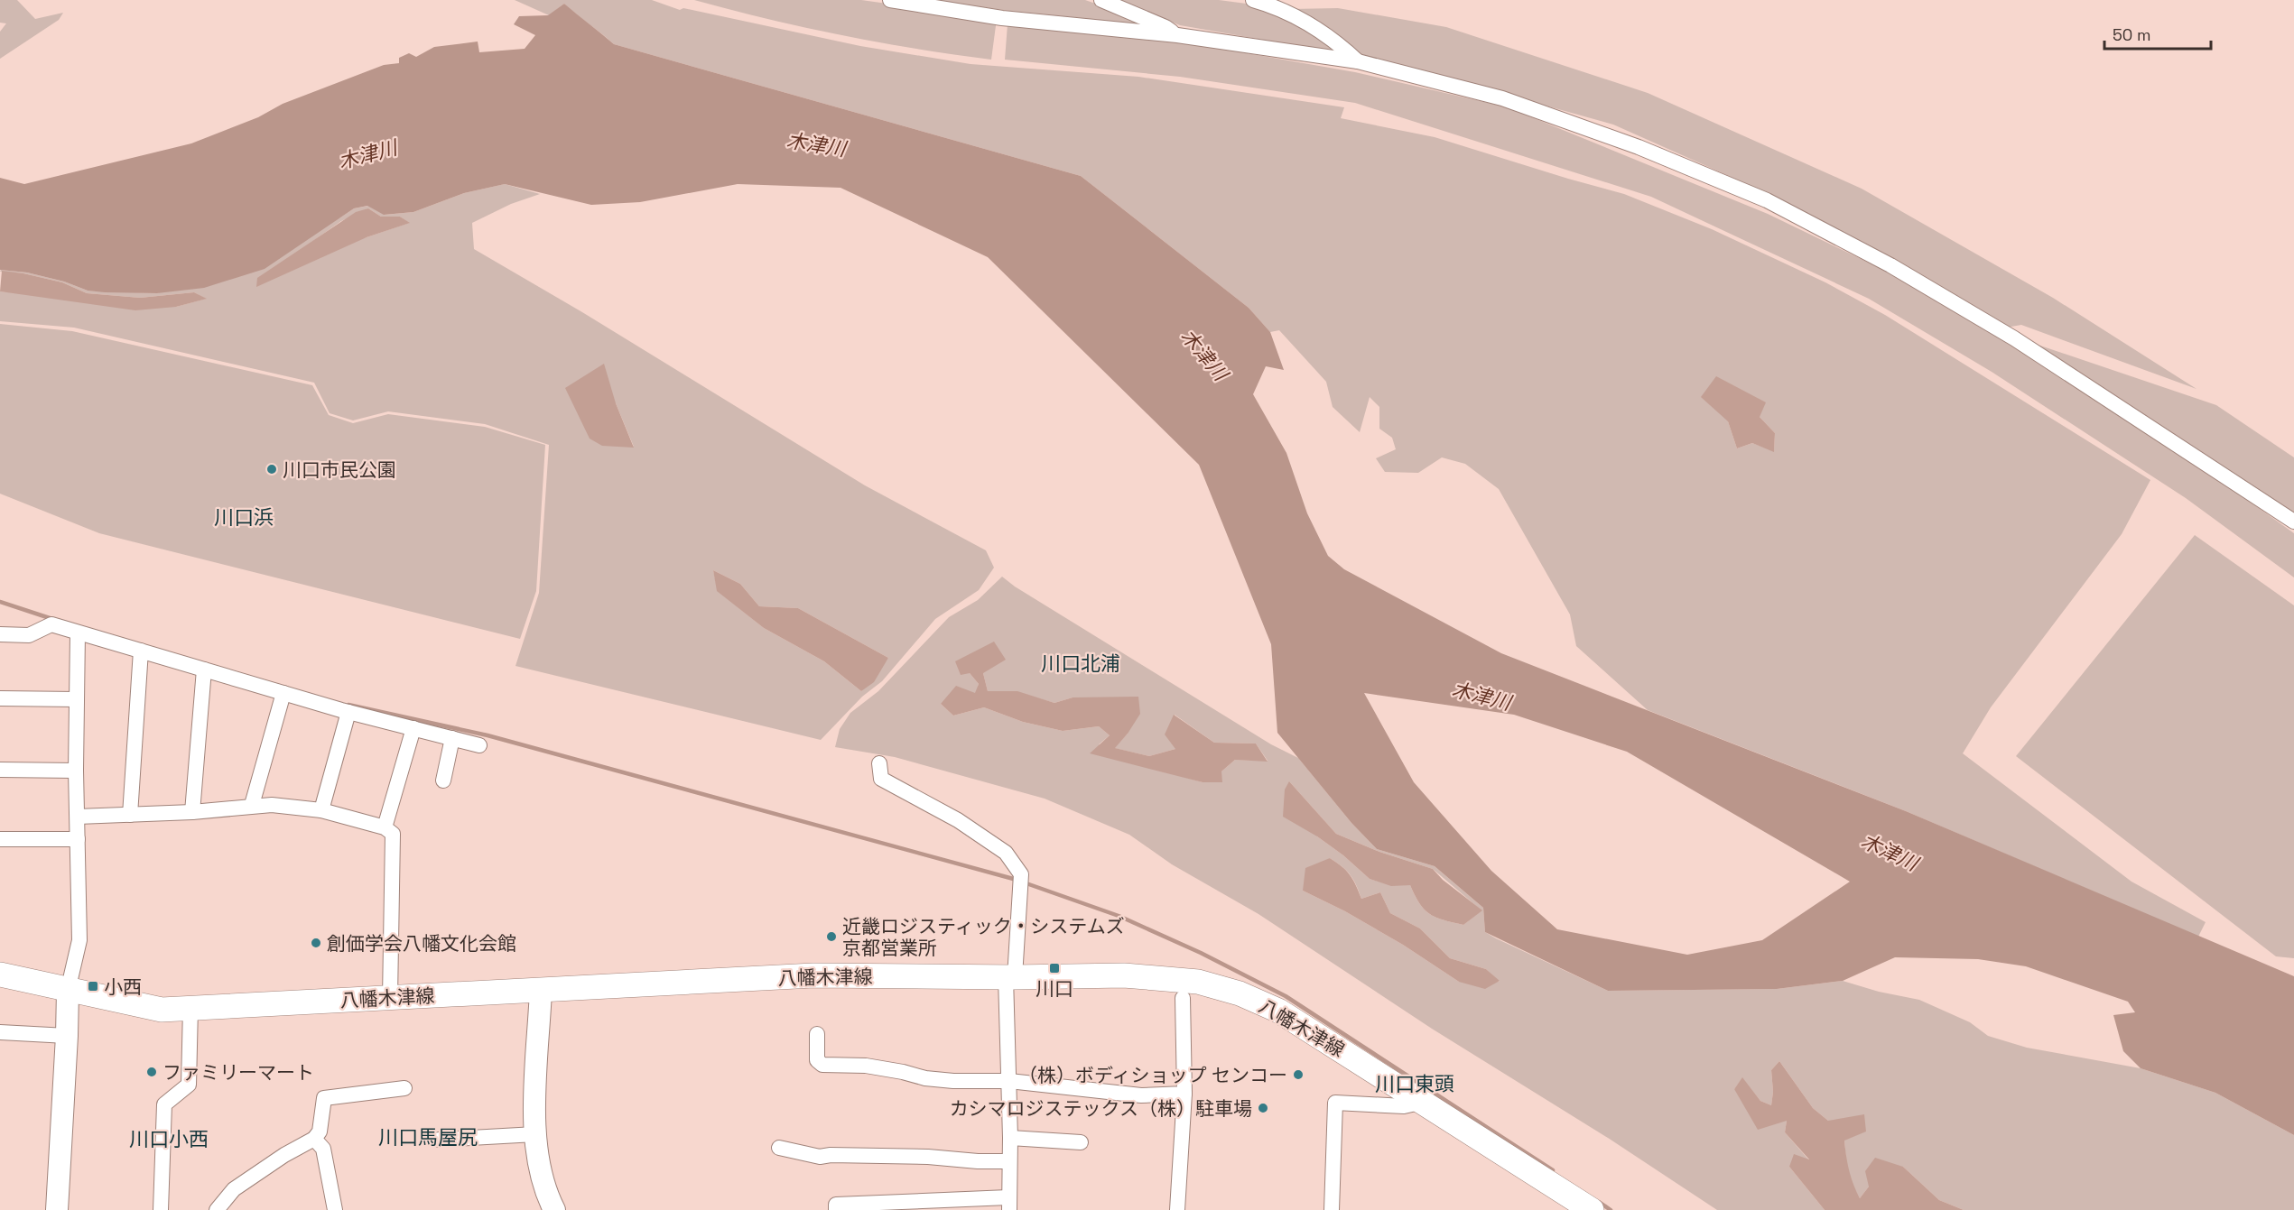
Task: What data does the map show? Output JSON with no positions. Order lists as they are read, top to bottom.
{
  "streets": {
    "main road": ["八幡木津線"]
  },
  "districts": [
    "川口浜",
    "川口北浦",
    "川口東頭",
    "川口馬屋尻",
    "川口小西"
  ],
  "water": ["木津川"],
  "places": {
    "other": [
      "川口市民公園",
      "近畿ロジスティック・システムズ 京都営業所",
      "創価学会八幡文化会館",
      "ファミリーマート",
      "（株）ボディショップ センコー",
      "カシマロジステックス（株）駐車場"
    ],
    "transit": ["川口", "小西"]
  },
  "scale_bar": "50 m"
}
